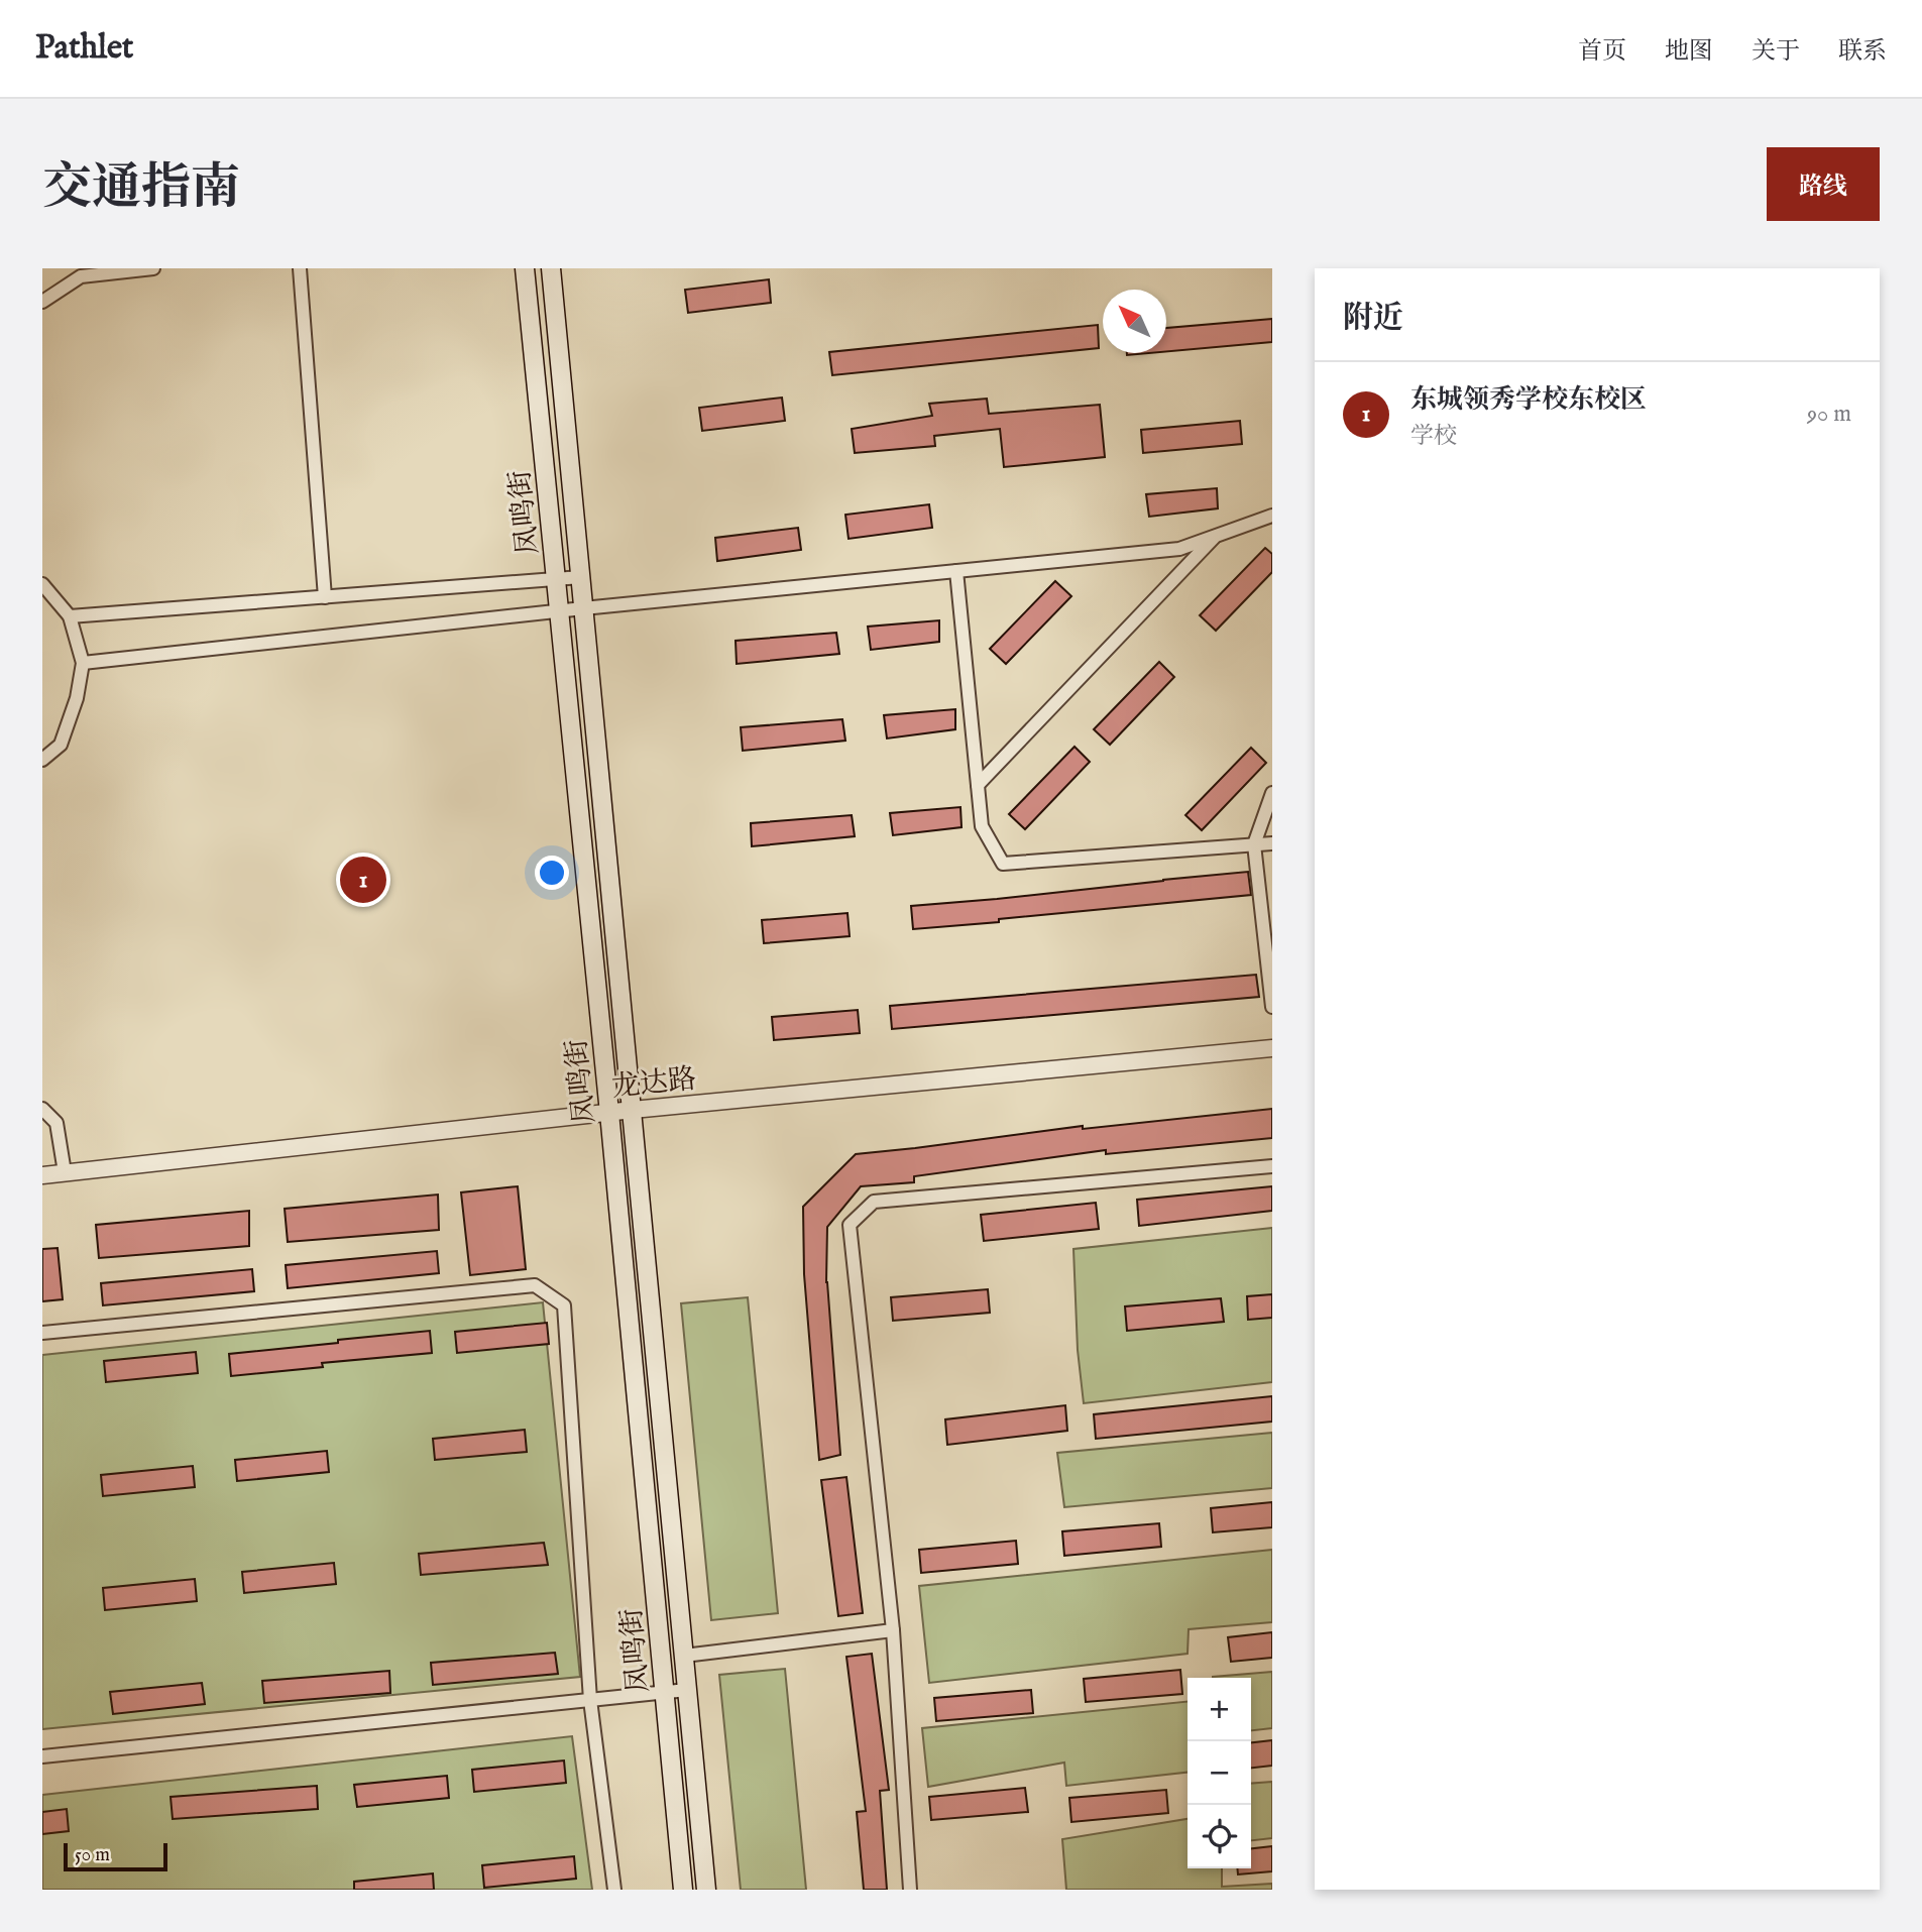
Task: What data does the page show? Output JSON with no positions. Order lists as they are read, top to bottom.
{
  "streets": {
    "main road": ["凤鸣街"],
    "street": ["龙达路"]
  },
  "crossings": [
    ["凤鸣街", "龙达路"]
  ],
  "scale_bar": "50 m",
  "north": "top left",
  "page": {
    "header": "Pathlet",
    "nav": [
      "首页",
      "地图",
      "关于",
      "联系"
    ],
    "title": "交通指南",
    "buttons": "路线",
    "heading": "附近",
    "list": [
      {
        "mark": "1",
        "name": "东城领秀学校东校区",
        "note": "学校",
        "value": "90 m"
      }
    ],
    "pins": "1",
    "map_buttons": ["+", "−"],
    "scale": "50 m"
  }
}
